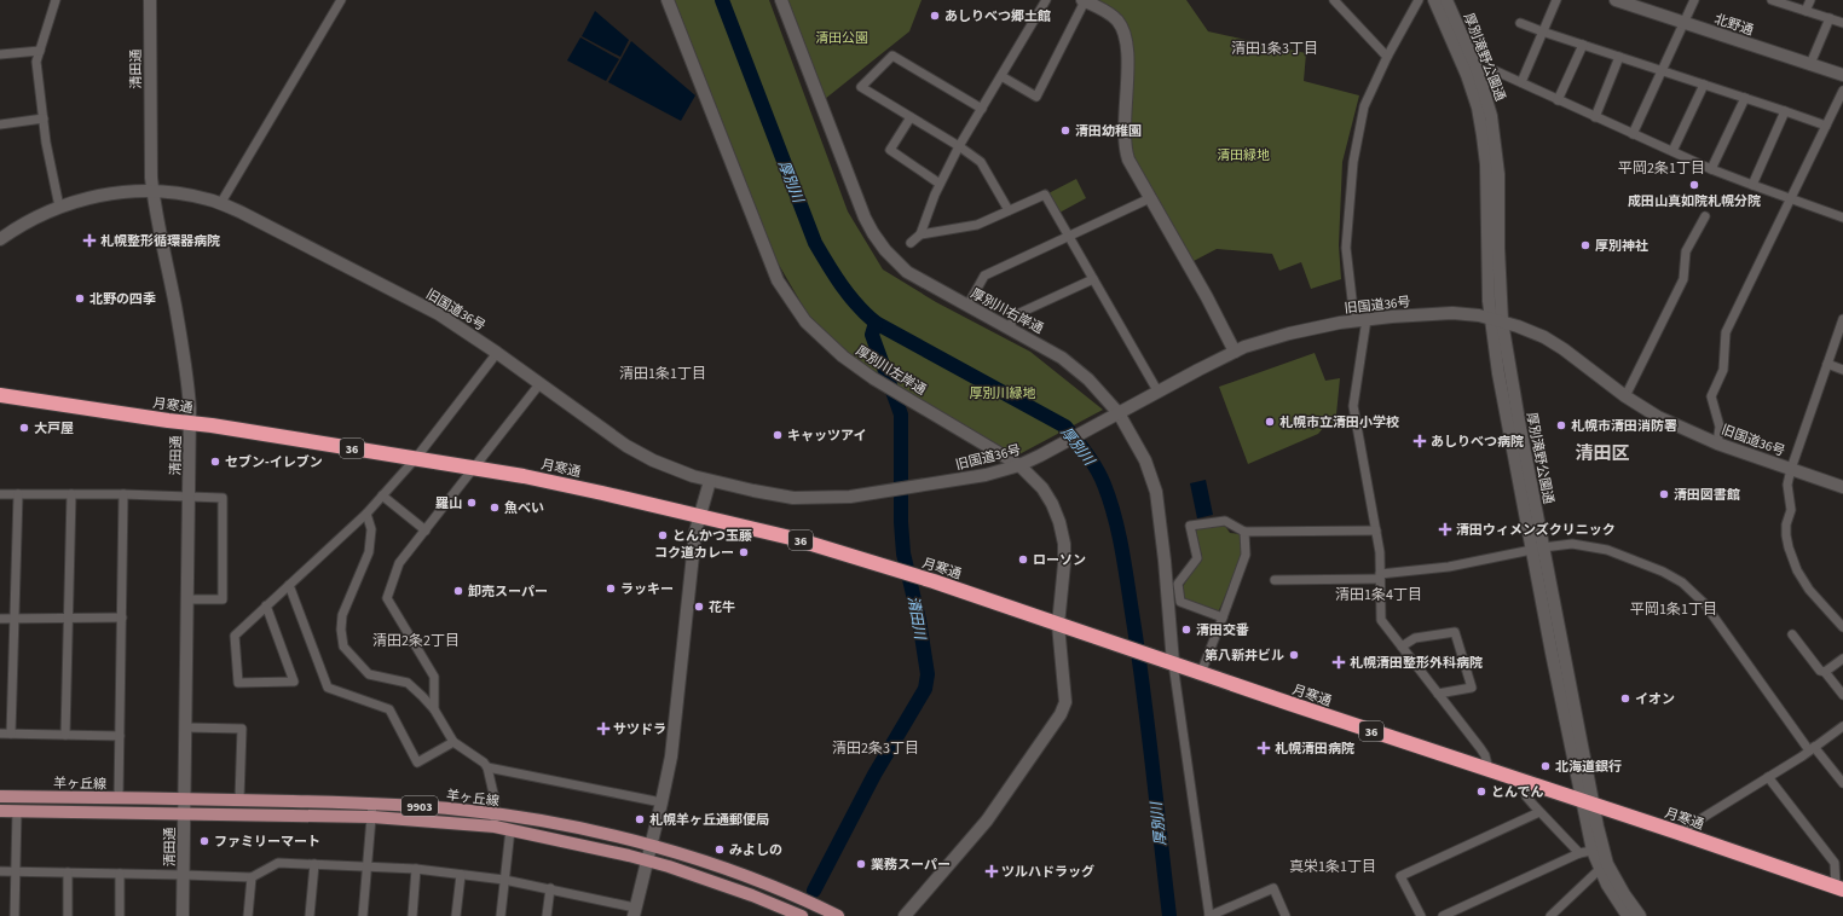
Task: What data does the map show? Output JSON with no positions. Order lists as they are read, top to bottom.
{
  "streets": {
    "highway": ["月寒通", "36"],
    "main road": ["羊ヶ丘線", "9903"],
    "street": [
      "北野通",
      "厚別滝野公園通",
      "清田通",
      "旧国道36号",
      "厚別川右岸通",
      "厚別川左岸通"
    ]
  },
  "crossings": [
    ["厚別滝野公園通", "旧国道36号"],
    ["厚別滝野公園通", "月寒通"],
    ["清田通", "旧国道36号"],
    ["清田通", "月寒通"],
    ["清田通", "羊ヶ丘線"],
    ["旧国道36号", "厚別川右岸通"],
    ["旧国道36号", "厚別川左岸通"],
    ["厚別川右岸通", "月寒通"],
    ["厚別川左岸通", "月寒通"]
  ],
  "districts": [
    "清田1条3丁目",
    "平岡2条1丁目",
    "清田1条1丁目",
    "清田区",
    "清田1条4丁目",
    "平岡1条1丁目",
    "清田2条2丁目",
    "清田2条3丁目",
    "真栄1条1丁目"
  ],
  "water": ["厚別川", "清田川"],
  "parks": ["清田公園", "清田緑地", "厚別川緑地"],
  "places": {
    "other": [
      "あしりべつ郷土館",
      "清田幼稚園",
      "成田山真如院札幌分院",
      "厚別神社",
      "北野の四季",
      "札幌市立清田小学校",
      "札幌市清田消防署",
      "大戸屋",
      "キャッツアイ",
      "セブン-イレブン",
      "清田図書館",
      "羅山",
      "魚べい",
      "とんかつ玉藤",
      "コク道カレー",
      "ローソン",
      "ラッキー",
      "卸売スーパー",
      "花牛",
      "清田交番",
      "第八新井ビル",
      "イオン",
      "北海道銀行",
      "とんでん",
      "札幌羊ヶ丘通郵便局",
      "ファミリーマート",
      "みよしの",
      "業務スーパー"
    ],
    "health": [
      "札幌整形循環器病院",
      "あしりべつ病院",
      "清田ウィメンズクリニック",
      "札幌清田整形外科病院",
      "サツドラ",
      "札幌清田病院",
      "ツルハドラッグ"
    ]
  }
}
